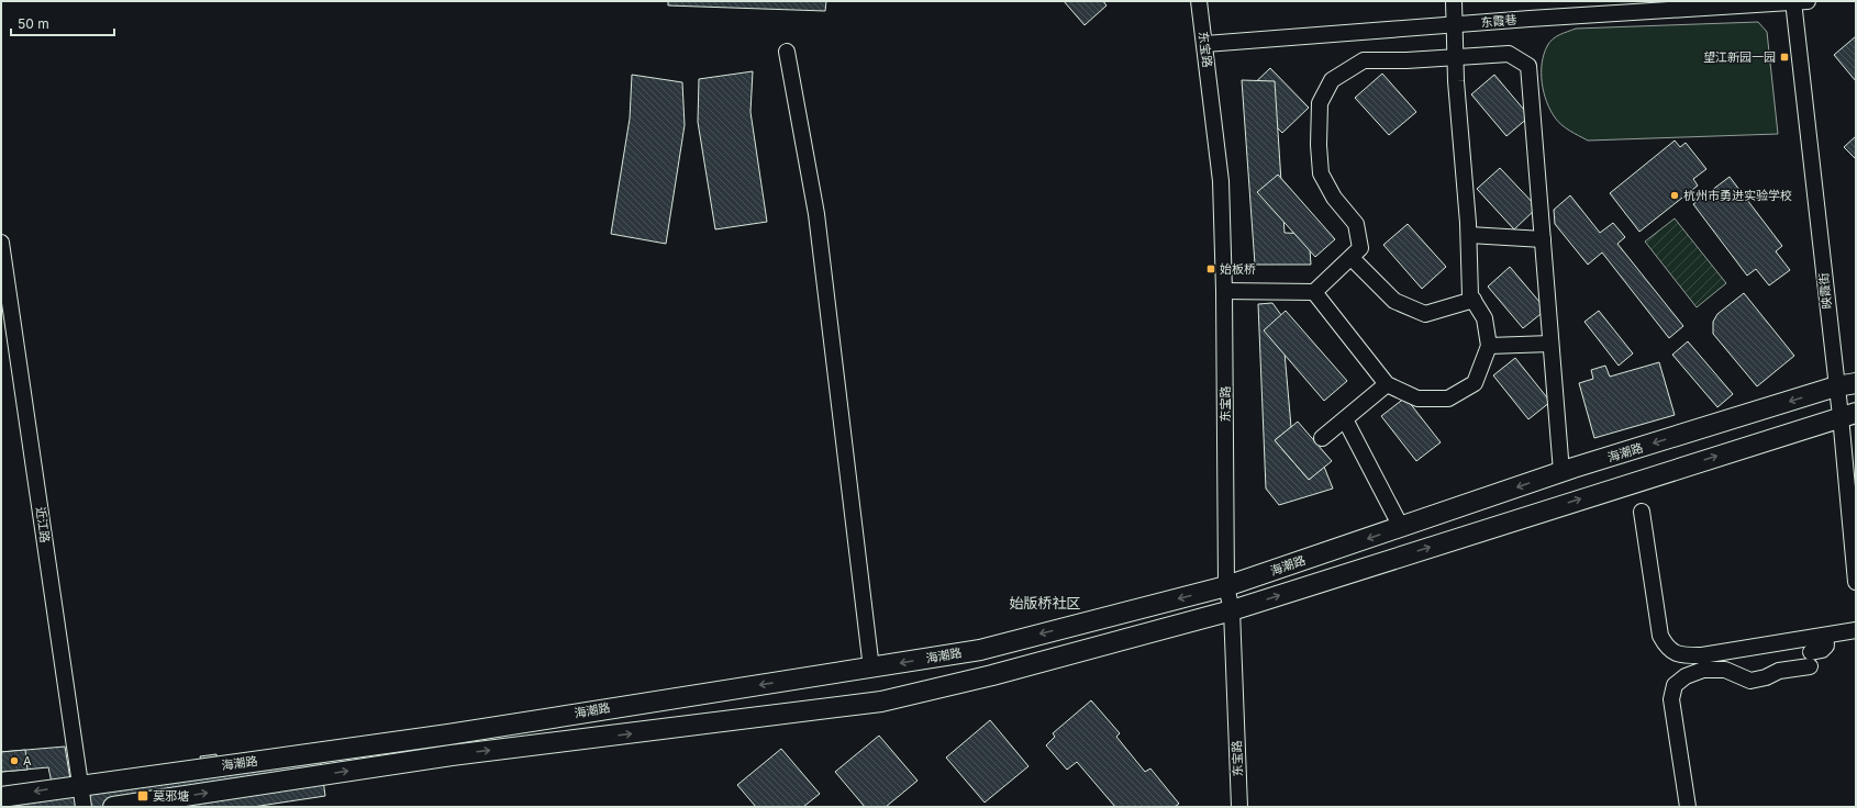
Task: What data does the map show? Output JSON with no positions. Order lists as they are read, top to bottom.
{
  "streets": {
    "main road": ["海潮路"],
    "street": [
      "东霞巷",
      "东宝路",
      "映霞街",
      "近江路"
    ]
  },
  "crossings": [
    ["东霞巷", "东宝路"],
    ["东霞巷", "映霞街"],
    ["东宝路", "海潮路"],
    ["映霞街", "海潮路"],
    ["海潮路", "近江路"]
  ],
  "districts": ["始版桥社区"],
  "places": {
    "transit": ["望江新园一园", "始板桥", "莫邪塘"],
    "other": ["杭州市勇进实验学校", "A"]
  },
  "scale_bar": "50 m"
}
